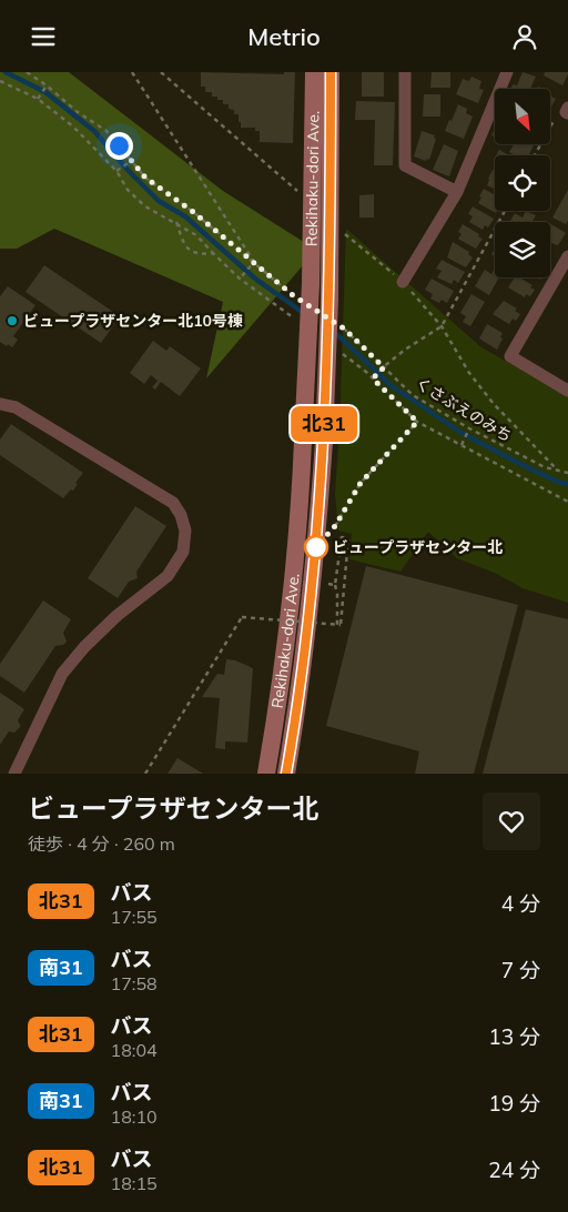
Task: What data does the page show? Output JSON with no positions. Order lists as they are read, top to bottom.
{
  "streets": {
    "street": ["Rekihaku-dori Ave."],
    "path": ["くさぶえのみち"]
  },
  "places": ["ビュープラザセンター北10号棟", "ビュープラザセンター北"],
  "lines": ["bus line 北31"],
  "north": "bottom right",
  "page": {
    "header": "Metrio",
    "on_map": "北31",
    "heading": ["ビュープラザセンター北", "徒歩 · 4 分 · 260 m"],
    "list": [
      {
        "mark": "北31",
        "name": "バス",
        "note": "17:55",
        "value": "4 分"
      },
      {
        "mark": "南31",
        "name": "バス",
        "note": "17:58",
        "value": "7 分"
      },
      {
        "mark": "北31",
        "name": "バス",
        "note": "18:04",
        "value": "13 分"
      },
      {
        "mark": "南31",
        "name": "バス",
        "note": "18:10",
        "value": "19 分"
      },
      {
        "mark": "北31",
        "name": "バス",
        "note": "18:15",
        "value": "24 分"
      }
    ]
  }
}
